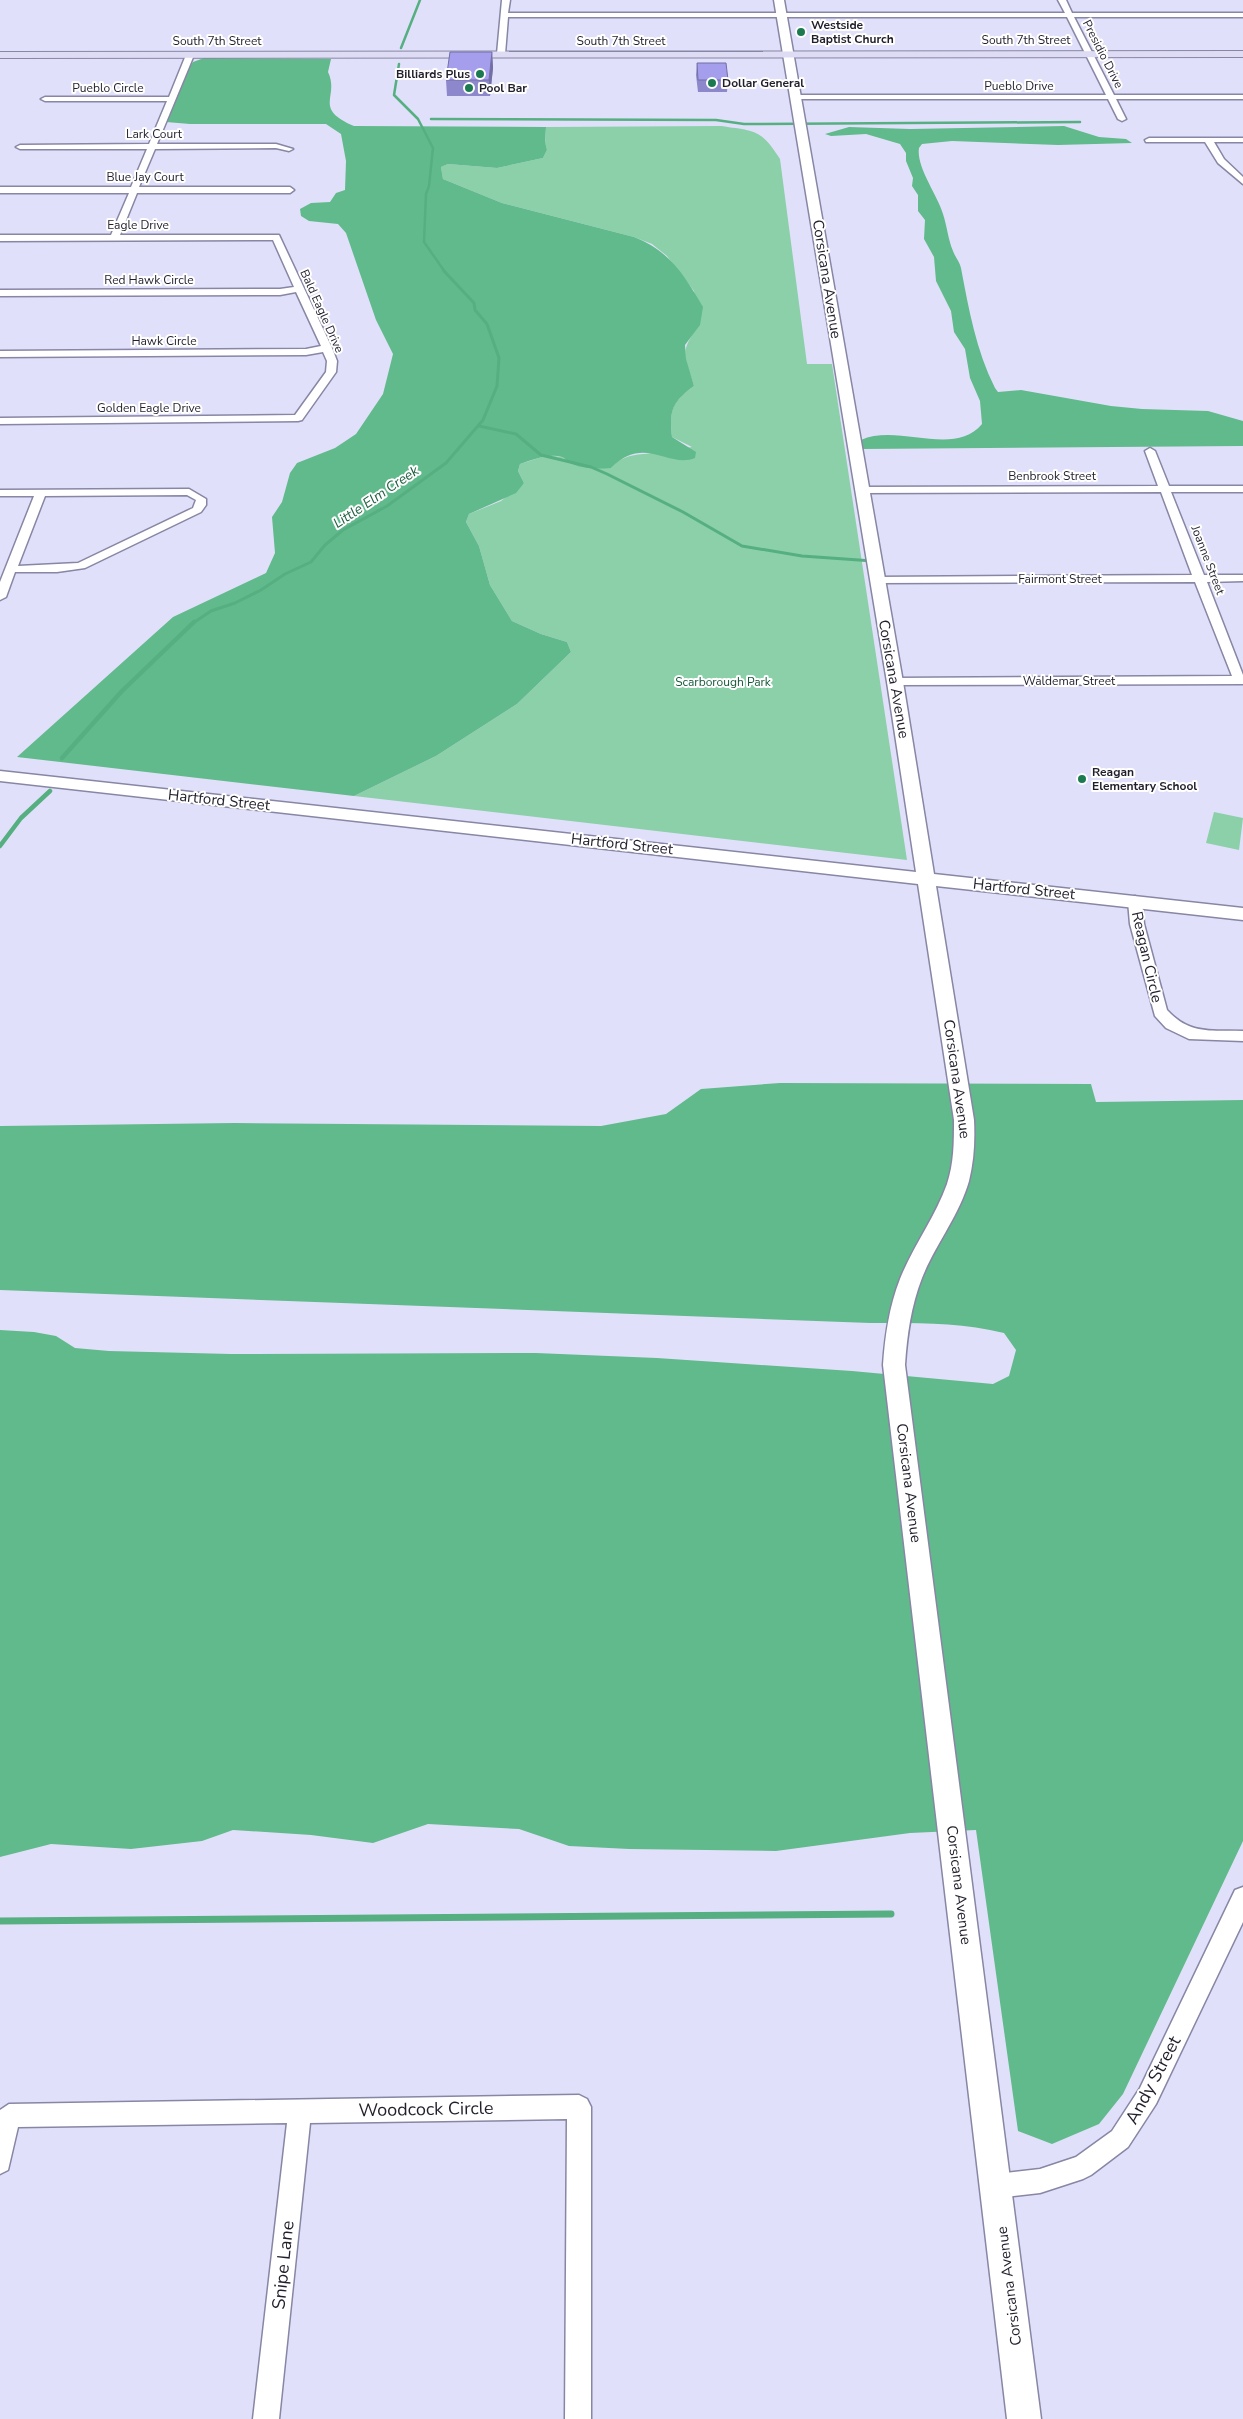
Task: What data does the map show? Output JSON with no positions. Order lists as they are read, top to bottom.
{
  "streets": {
    "main road": ["South 7th Street"],
    "street": [
      "Presidio Drive",
      "Pueblo Drive",
      "Pueblo Circle",
      "Lark Court",
      "Blue Jay Court",
      "Eagle Drive",
      "Corsicana Avenue",
      "Red Hawk Circle",
      "Bald Eagle Drive",
      "Hawk Circle",
      "Golden Eagle Drive",
      "Benbrook Street",
      "Joanne Street",
      "Fairmont Street",
      "Waldemar Street",
      "Hartford Street",
      "Reagan Circle",
      "Andy Street",
      "Woodcock Circle",
      "Snipe Lane"
    ]
  },
  "crossings": [
    ["South 7th Street", "Presidio Drive"],
    ["South 7th Street", "Corsicana Avenue"],
    ["Presidio Drive", "Pueblo Drive"],
    ["Pueblo Drive", "Corsicana Avenue"],
    ["Eagle Drive", "Bald Eagle Drive"],
    ["Corsicana Avenue", "Benbrook Street"],
    ["Corsicana Avenue", "Fairmont Street"],
    ["Corsicana Avenue", "Waldemar Street"],
    ["Corsicana Avenue", "Hartford Street"],
    ["Corsicana Avenue", "Andy Street"],
    ["Red Hawk Circle", "Bald Eagle Drive"],
    ["Bald Eagle Drive", "Hawk Circle"],
    ["Bald Eagle Drive", "Golden Eagle Drive"],
    ["Benbrook Street", "Joanne Street"],
    ["Joanne Street", "Fairmont Street"],
    ["Joanne Street", "Waldemar Street"],
    ["Hartford Street", "Reagan Circle"],
    ["Woodcock Circle", "Snipe Lane"]
  ],
  "water": ["Little Elm Creek"],
  "parks": ["Scarborough Park"],
  "places": [
    "Westside Baptist Church",
    "Billiards Plus",
    "Dollar General",
    "Pool Bar",
    "Reagan Elementary School"
  ]
}
